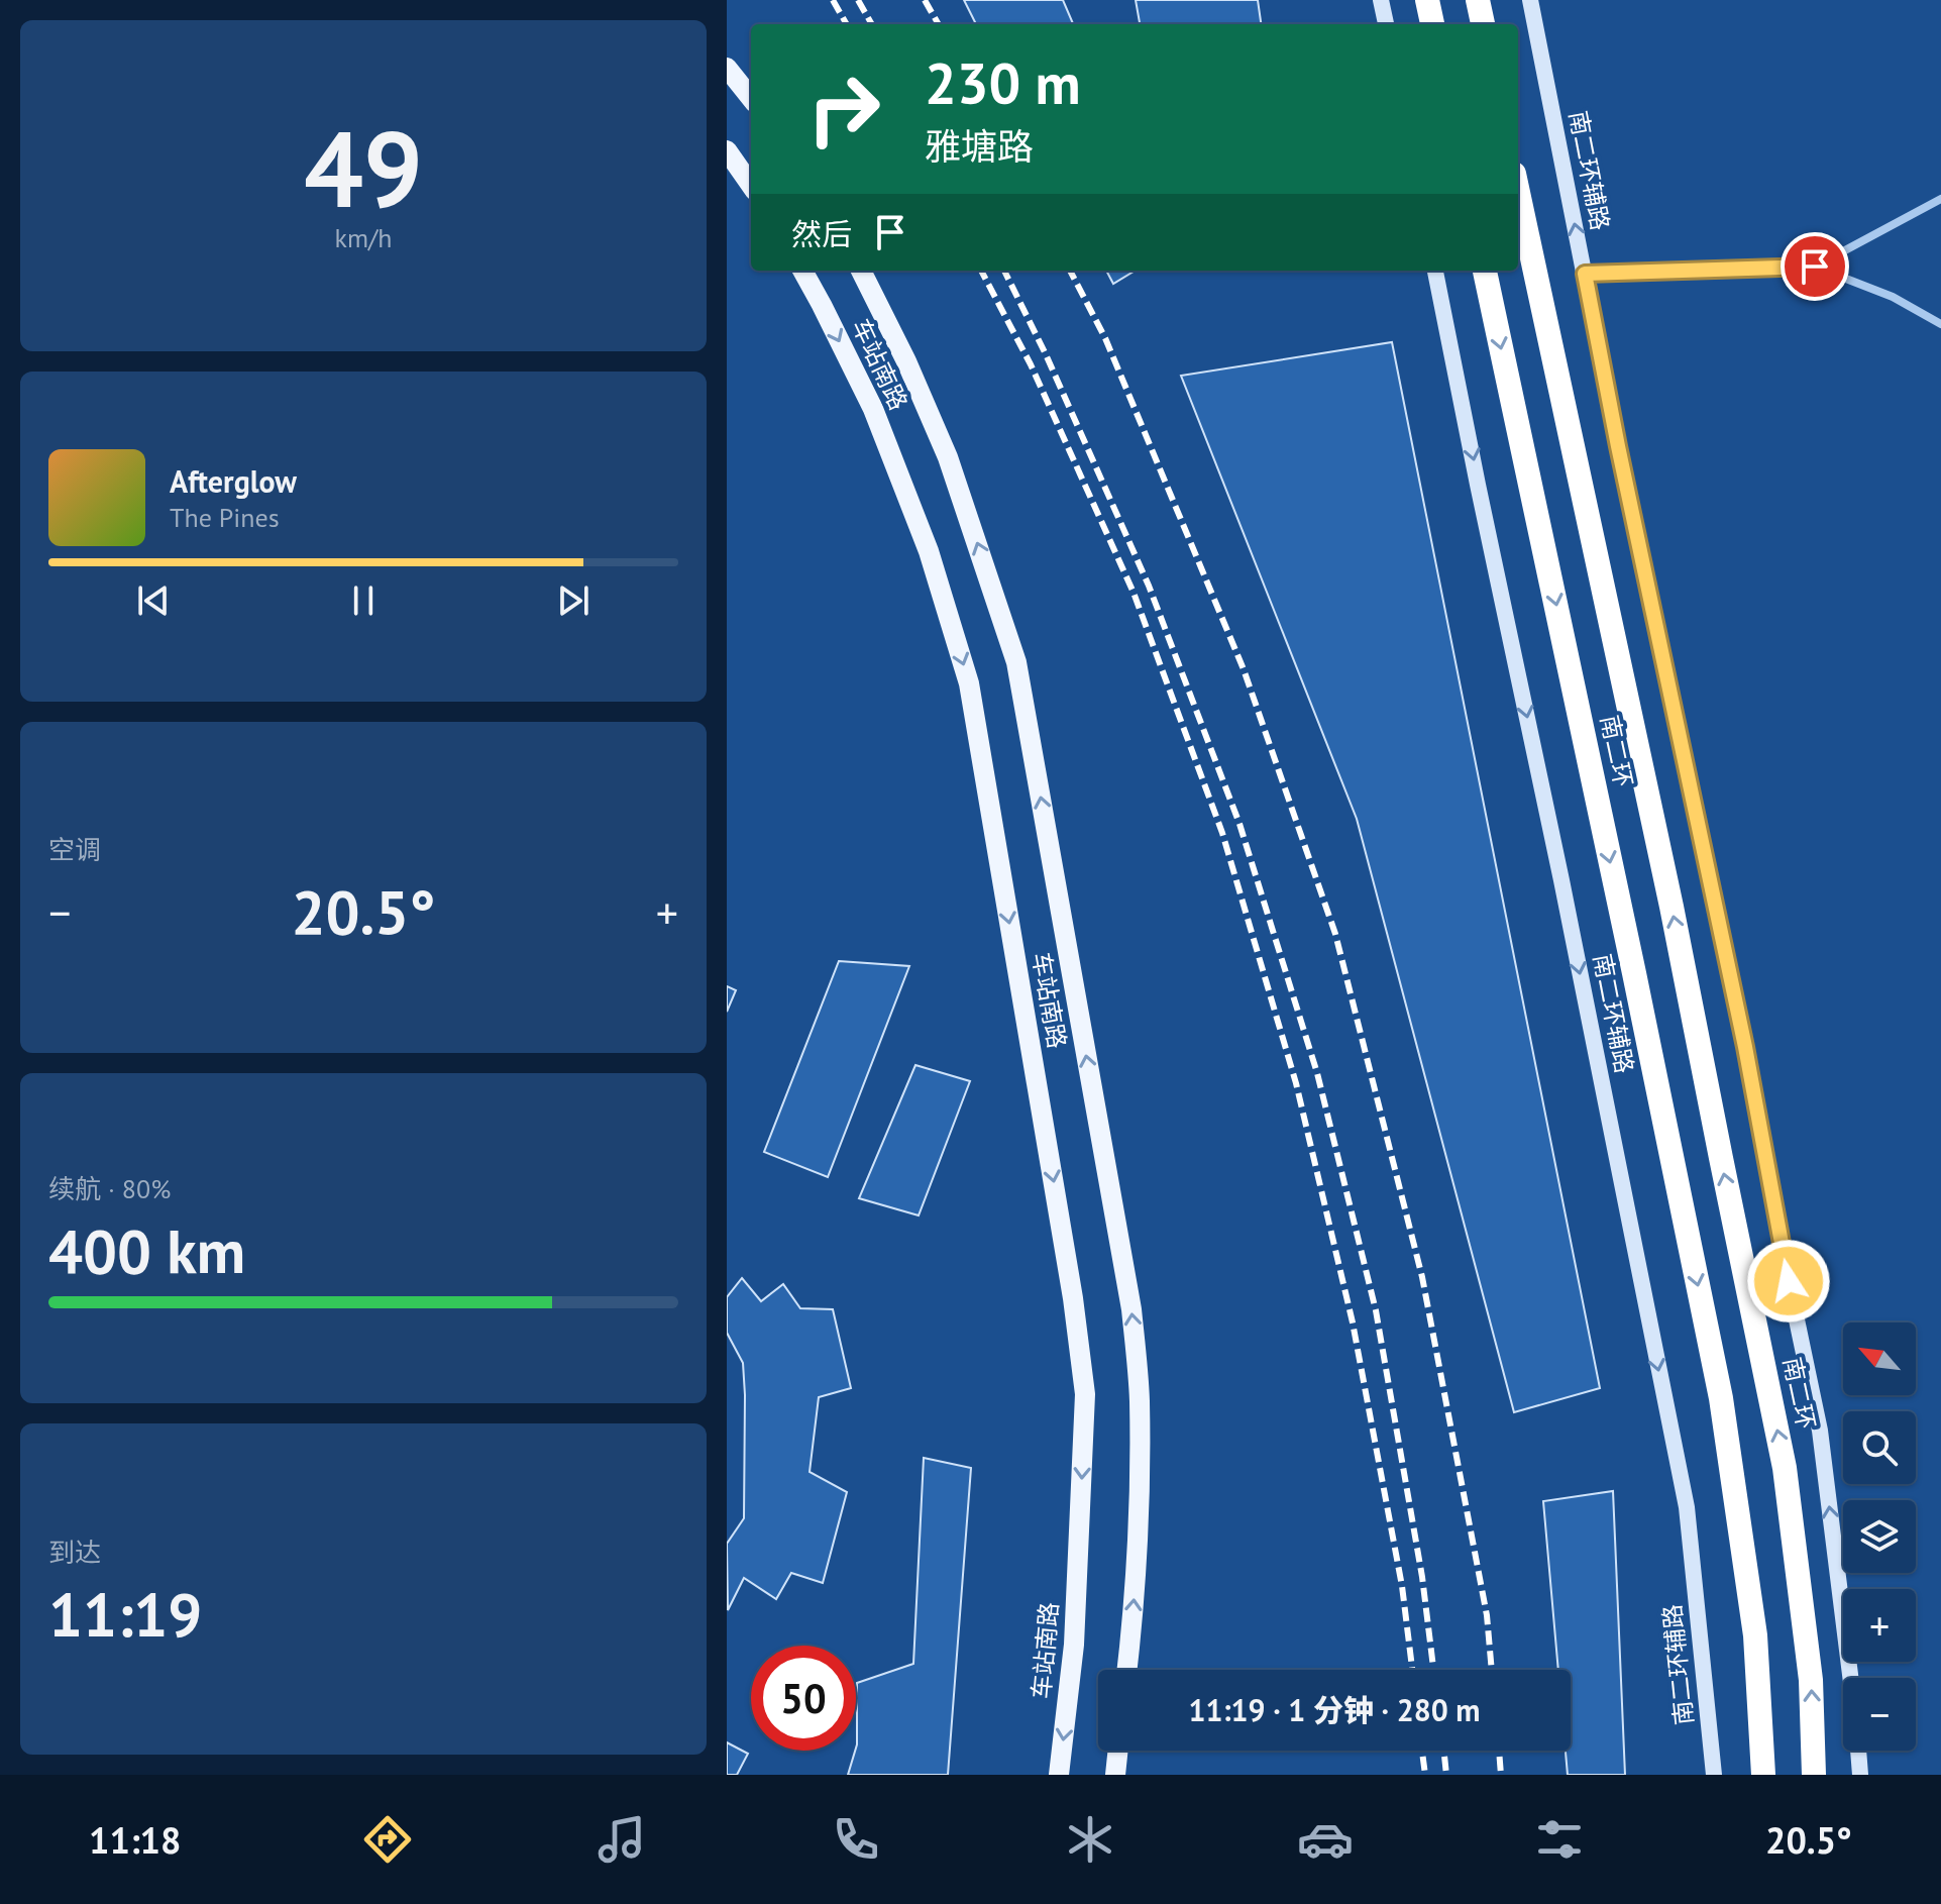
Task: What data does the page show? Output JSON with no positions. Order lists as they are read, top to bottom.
{
  "streets": {
    "highway": ["南二环"],
    "main road": ["南二环辅路", "车站南路"]
  },
  "north": "top left",
  "page": {
    "tile": [
      ["49", "km/h"],
      "空调",
      ["续航 · 80%", "400 km"],
      ["到达", "11:19"]
    ],
    "turn": ["230 m", "雅塘路"],
    "then": "然后",
    "song": ["Afterglow", "The Pines"],
    "heat": ["−", "20.5°", "+"],
    "map_buttons": ["+", "−"],
    "limit": "50",
    "trip": "11:19 · 1 分钟 · 280 m",
    "tabs": ["11:18", "20.5°"]
  }
}
